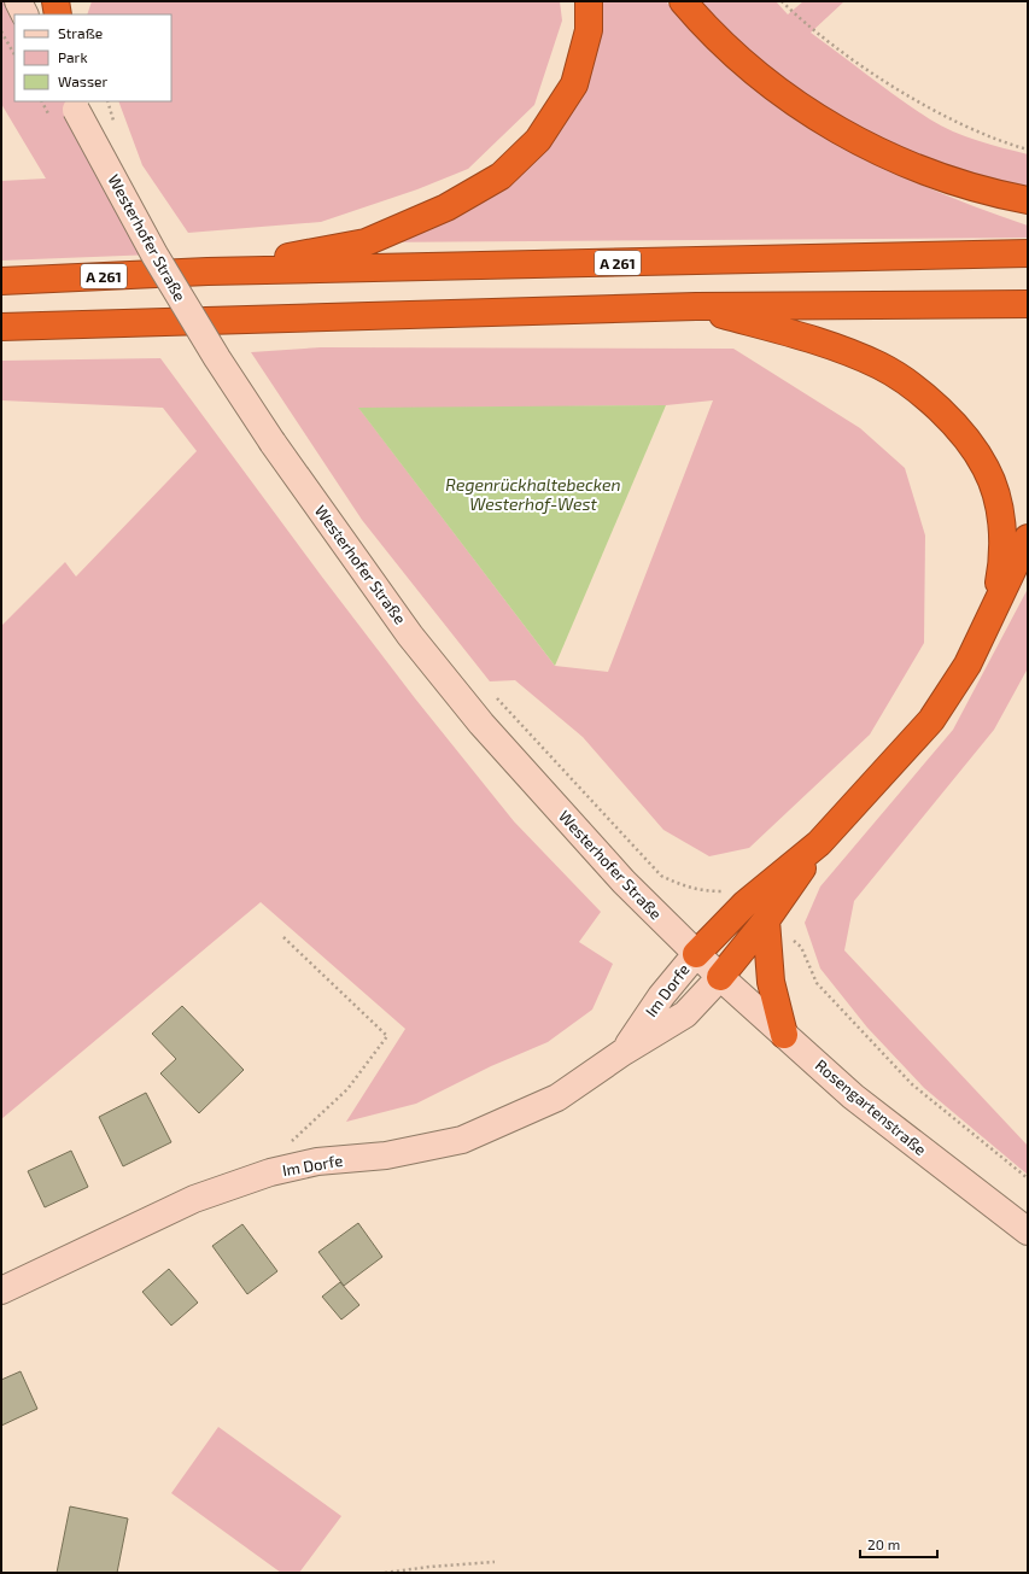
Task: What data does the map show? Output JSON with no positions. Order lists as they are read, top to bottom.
{
  "streets": {
    "highway": ["A 261"],
    "main road": ["Westerhofer Straße", "Im Dorfe", "Rosengartenstraße"]
  },
  "crossings": [
    ["Westerhofer Straße", "Im Dorfe"],
    ["Westerhofer Straße", "Rosengartenstraße"],
    ["Im Dorfe", "Rosengartenstraße"]
  ],
  "water": ["Regenrückhaltebecken Westerhof-West"],
  "legend": ["Straße", "Park", "Wasser"],
  "scale_bar": "20 m"
}
